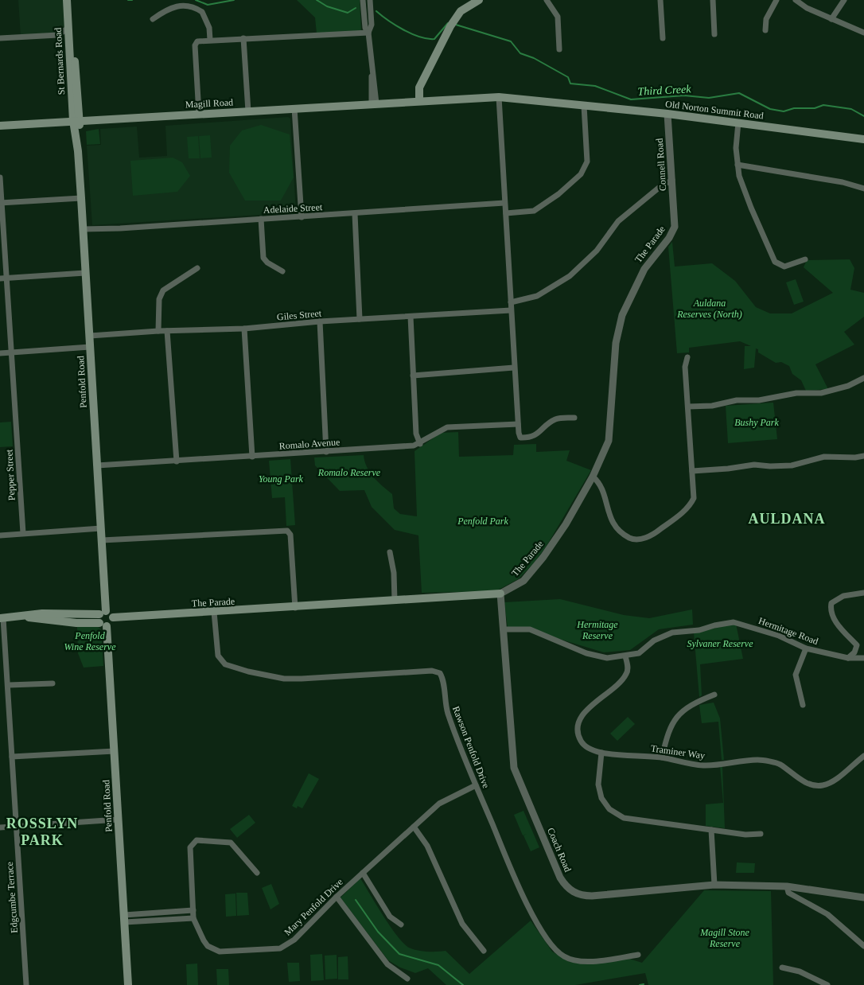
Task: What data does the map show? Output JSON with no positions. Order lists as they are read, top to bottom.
{
  "streets": {
    "main road": [
      "St Bernards Road",
      "Magill Road",
      "Old Norton Summit Road",
      "The Parade",
      "Penfold Road"
    ],
    "street": [
      "Connell Road",
      "Adelaide Street",
      "Giles Street",
      "Romalo Avenue",
      "Pepper Street",
      "Hermitage Road",
      "Rawson Penfold Drive",
      "Traminer Way",
      "Coach Road",
      "Edgcumbe Terrace",
      "Mary Penfold Drive"
    ]
  },
  "crossings": [
    ["St Bernards Road", "Magill Road"],
    ["St Bernards Road", "Penfold Road"],
    ["Magill Road", "Old Norton Summit Road"],
    ["Magill Road", "Penfold Road"],
    ["Old Norton Summit Road", "Connell Road"],
    ["Connell Road", "The Parade"],
    ["Adelaide Street", "Penfold Road"],
    ["The Parade", "Penfold Road"],
    ["The Parade", "Rawson Penfold Drive"],
    ["The Parade", "Coach Road"],
    ["Giles Street", "Penfold Road"],
    ["Penfold Road", "Romalo Avenue"],
    ["Hermitage Road", "Traminer Way"],
    ["Hermitage Road", "Coach Road"],
    ["Rawson Penfold Drive", "Mary Penfold Drive"]
  ],
  "districts": ["AULDANA", "ROSSLYN PARK"],
  "water": ["Third Creek"],
  "parks": [
    "Auldana Reserves (North)",
    "Bushy Park",
    "Romalo Reserve",
    "Young Park",
    "Penfold Park",
    "Hermitage Reserve",
    "Penfold Wine Reserve",
    "Sylvaner Reserve",
    "Magill Stone Reserve"
  ]
}
